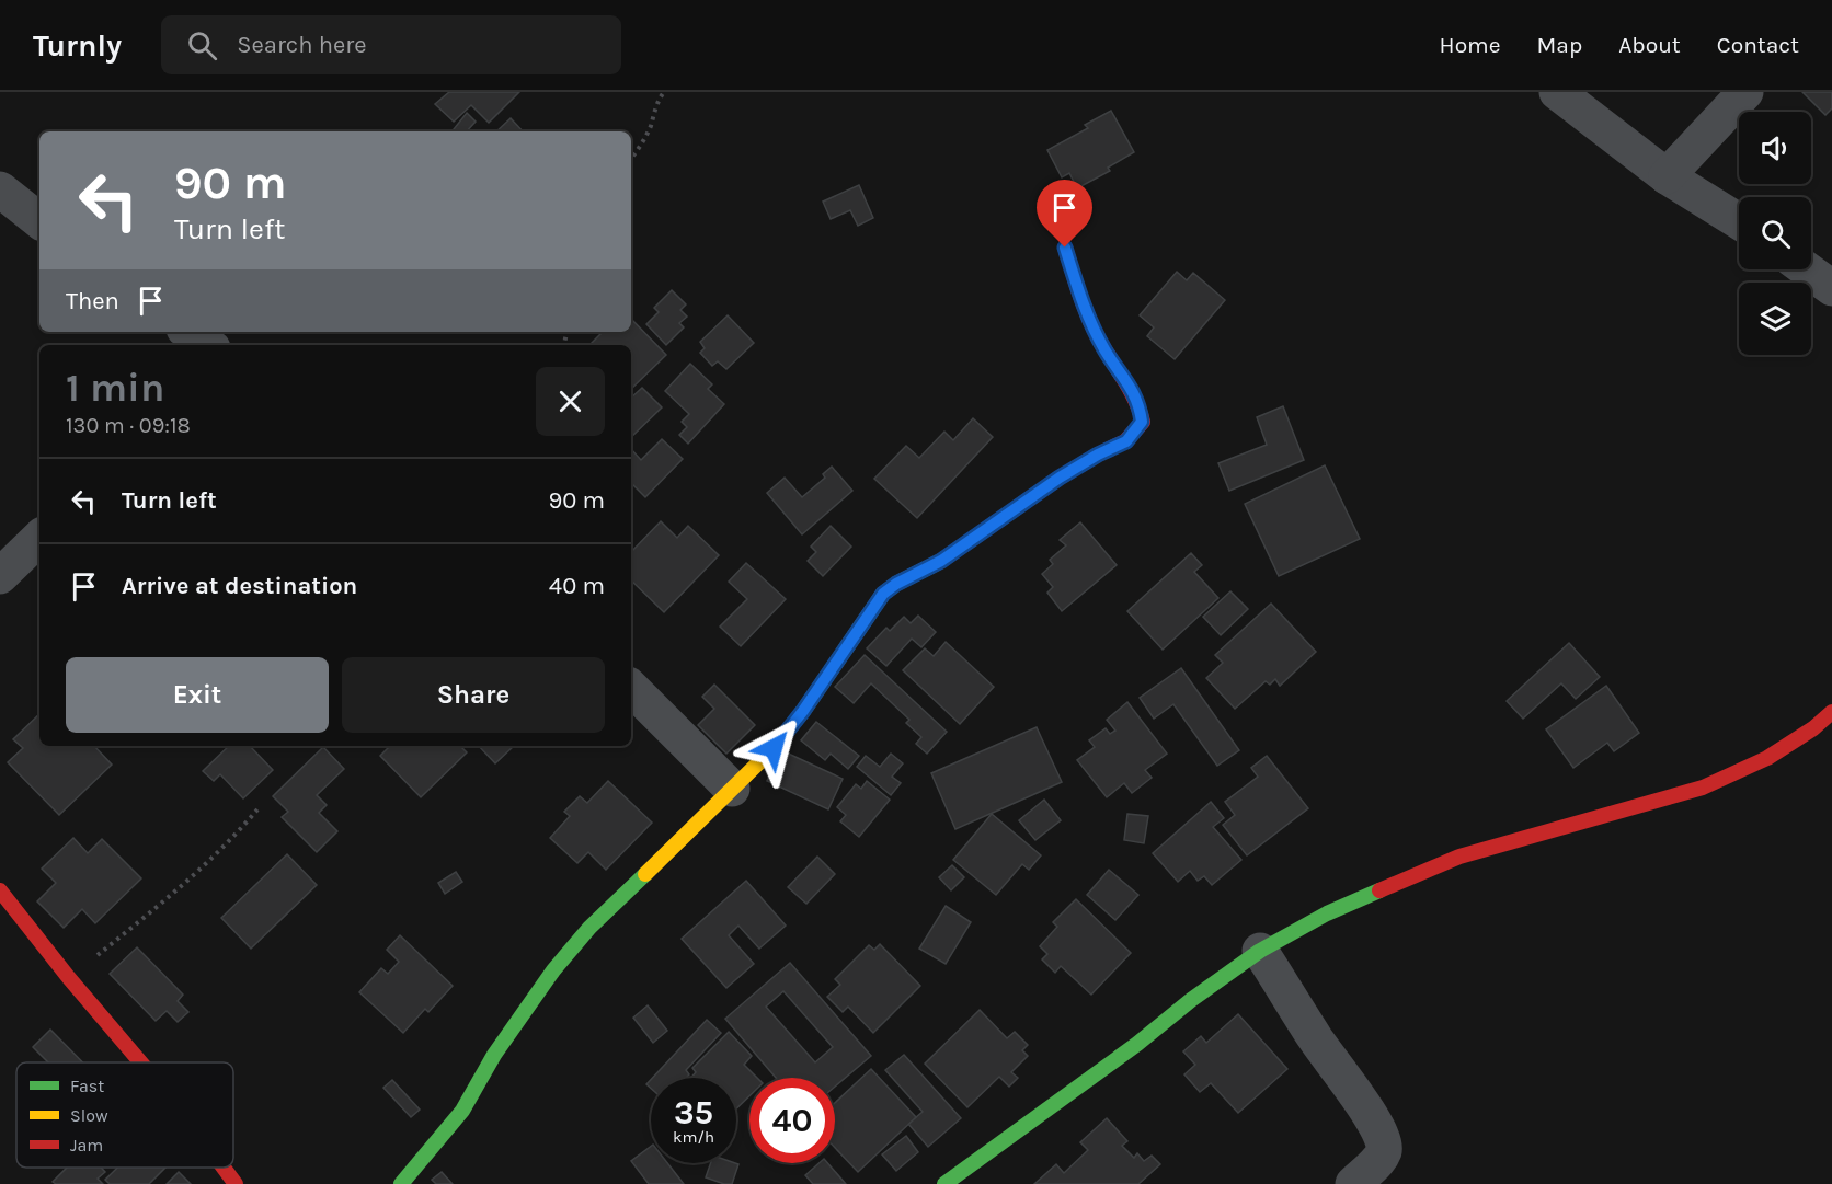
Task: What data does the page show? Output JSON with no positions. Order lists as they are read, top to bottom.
{
  "legend": ["Fast", "Slow", "Jam"],
  "page": {
    "header": "Turnly",
    "search": "Search here",
    "nav": [
      "Home",
      "Map",
      "About",
      "Contact"
    ],
    "turn": ["90 m", "Turn left"],
    "then": "Then",
    "heading": ["1 min", "130 m · 09:18"],
    "list": [
      {
        "name": "Turn left",
        "value": "90 m"
      },
      {
        "name": "Arrive at destination",
        "value": "40 m"
      }
    ],
    "buttons": ["Exit", "Share"],
    "speed": "35 km/h",
    "limit": "40"
  }
}
